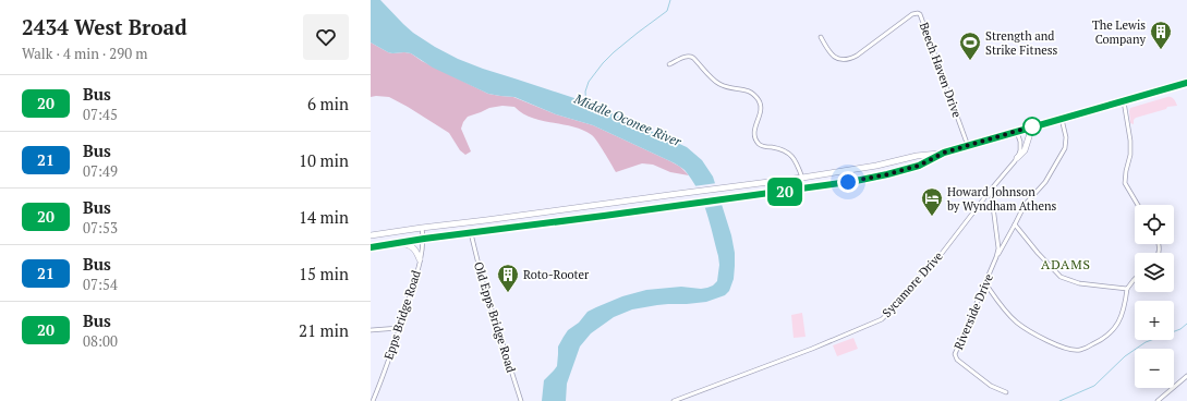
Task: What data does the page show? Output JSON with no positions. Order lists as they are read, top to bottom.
{
  "streets": {
    "street": [
      "Beech Haven Drive",
      "Sycamore Drive",
      "Riverside Drive",
      "Epps Bridge Road",
      "Old Epps Bridge Road"
    ]
  },
  "crossings": [
    ["Sycamore Drive", "Riverside Drive"]
  ],
  "districts": ["ADAMS"],
  "water": ["Middle Oconee River"],
  "places": {
    "building": ["The Lewis Company", "Roto-Rooter"],
    "sports": ["Strength and Strike Fitness"],
    "hotel": ["Howard Johnson by Wyndham Athens"]
  },
  "lines": ["bus line 20"],
  "page": {
    "heading": ["2434 West Broad", "Walk · 4 min · 290 m"],
    "on_map": "20",
    "list": [
      {
        "mark": "20",
        "name": "Bus",
        "note": "07:45",
        "value": "6 min"
      },
      {
        "mark": "21",
        "name": "Bus",
        "note": "07:49",
        "value": "10 min"
      },
      {
        "mark": "20",
        "name": "Bus",
        "note": "07:53",
        "value": "14 min"
      },
      {
        "mark": "21",
        "name": "Bus",
        "note": "07:54",
        "value": "15 min"
      },
      {
        "mark": "20",
        "name": "Bus",
        "note": "08:00",
        "value": "21 min"
      }
    ],
    "map_buttons": ["+", "−"]
  }
}
